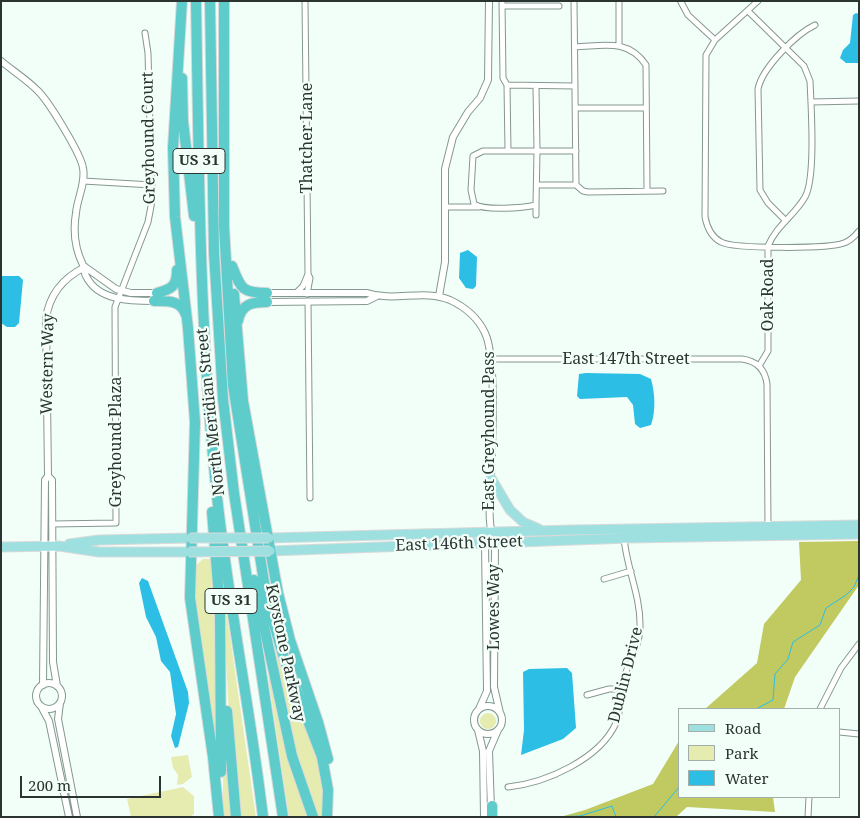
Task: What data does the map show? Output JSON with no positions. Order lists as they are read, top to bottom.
{
  "streets": {
    "highway": ["US 31", "North Meridian Street", "Keystone Parkway"],
    "main road": ["East 146th Street"],
    "street": [
      "Greyhound Court",
      "Thatcher Lane",
      "Oak Road",
      "East 147th Street",
      "Western Way",
      "East Greyhound Pass",
      "Greyhound Plaza",
      "Lowes Way",
      "Dublin Drive"
    ]
  },
  "crossings": [
    ["Greyhound Court", "Greyhound Plaza"],
    ["Thatcher Lane", "East Greyhound Pass"],
    ["Oak Road", "East 147th Street"],
    ["East 147th Street", "East Greyhound Pass"],
    ["Western Way", "Greyhound Plaza"],
    ["Western Way", "East 146th Street"],
    ["North Meridian Street", "Keystone Parkway"],
    ["East Greyhound Pass", "East 146th Street"],
    ["East Greyhound Pass", "Lowes Way"],
    ["East 146th Street", "Lowes Way"],
    ["East 146th Street", "Dublin Drive"]
  ],
  "legend": ["Road", "Park", "Water"],
  "scale_bar": "200 m"
}
